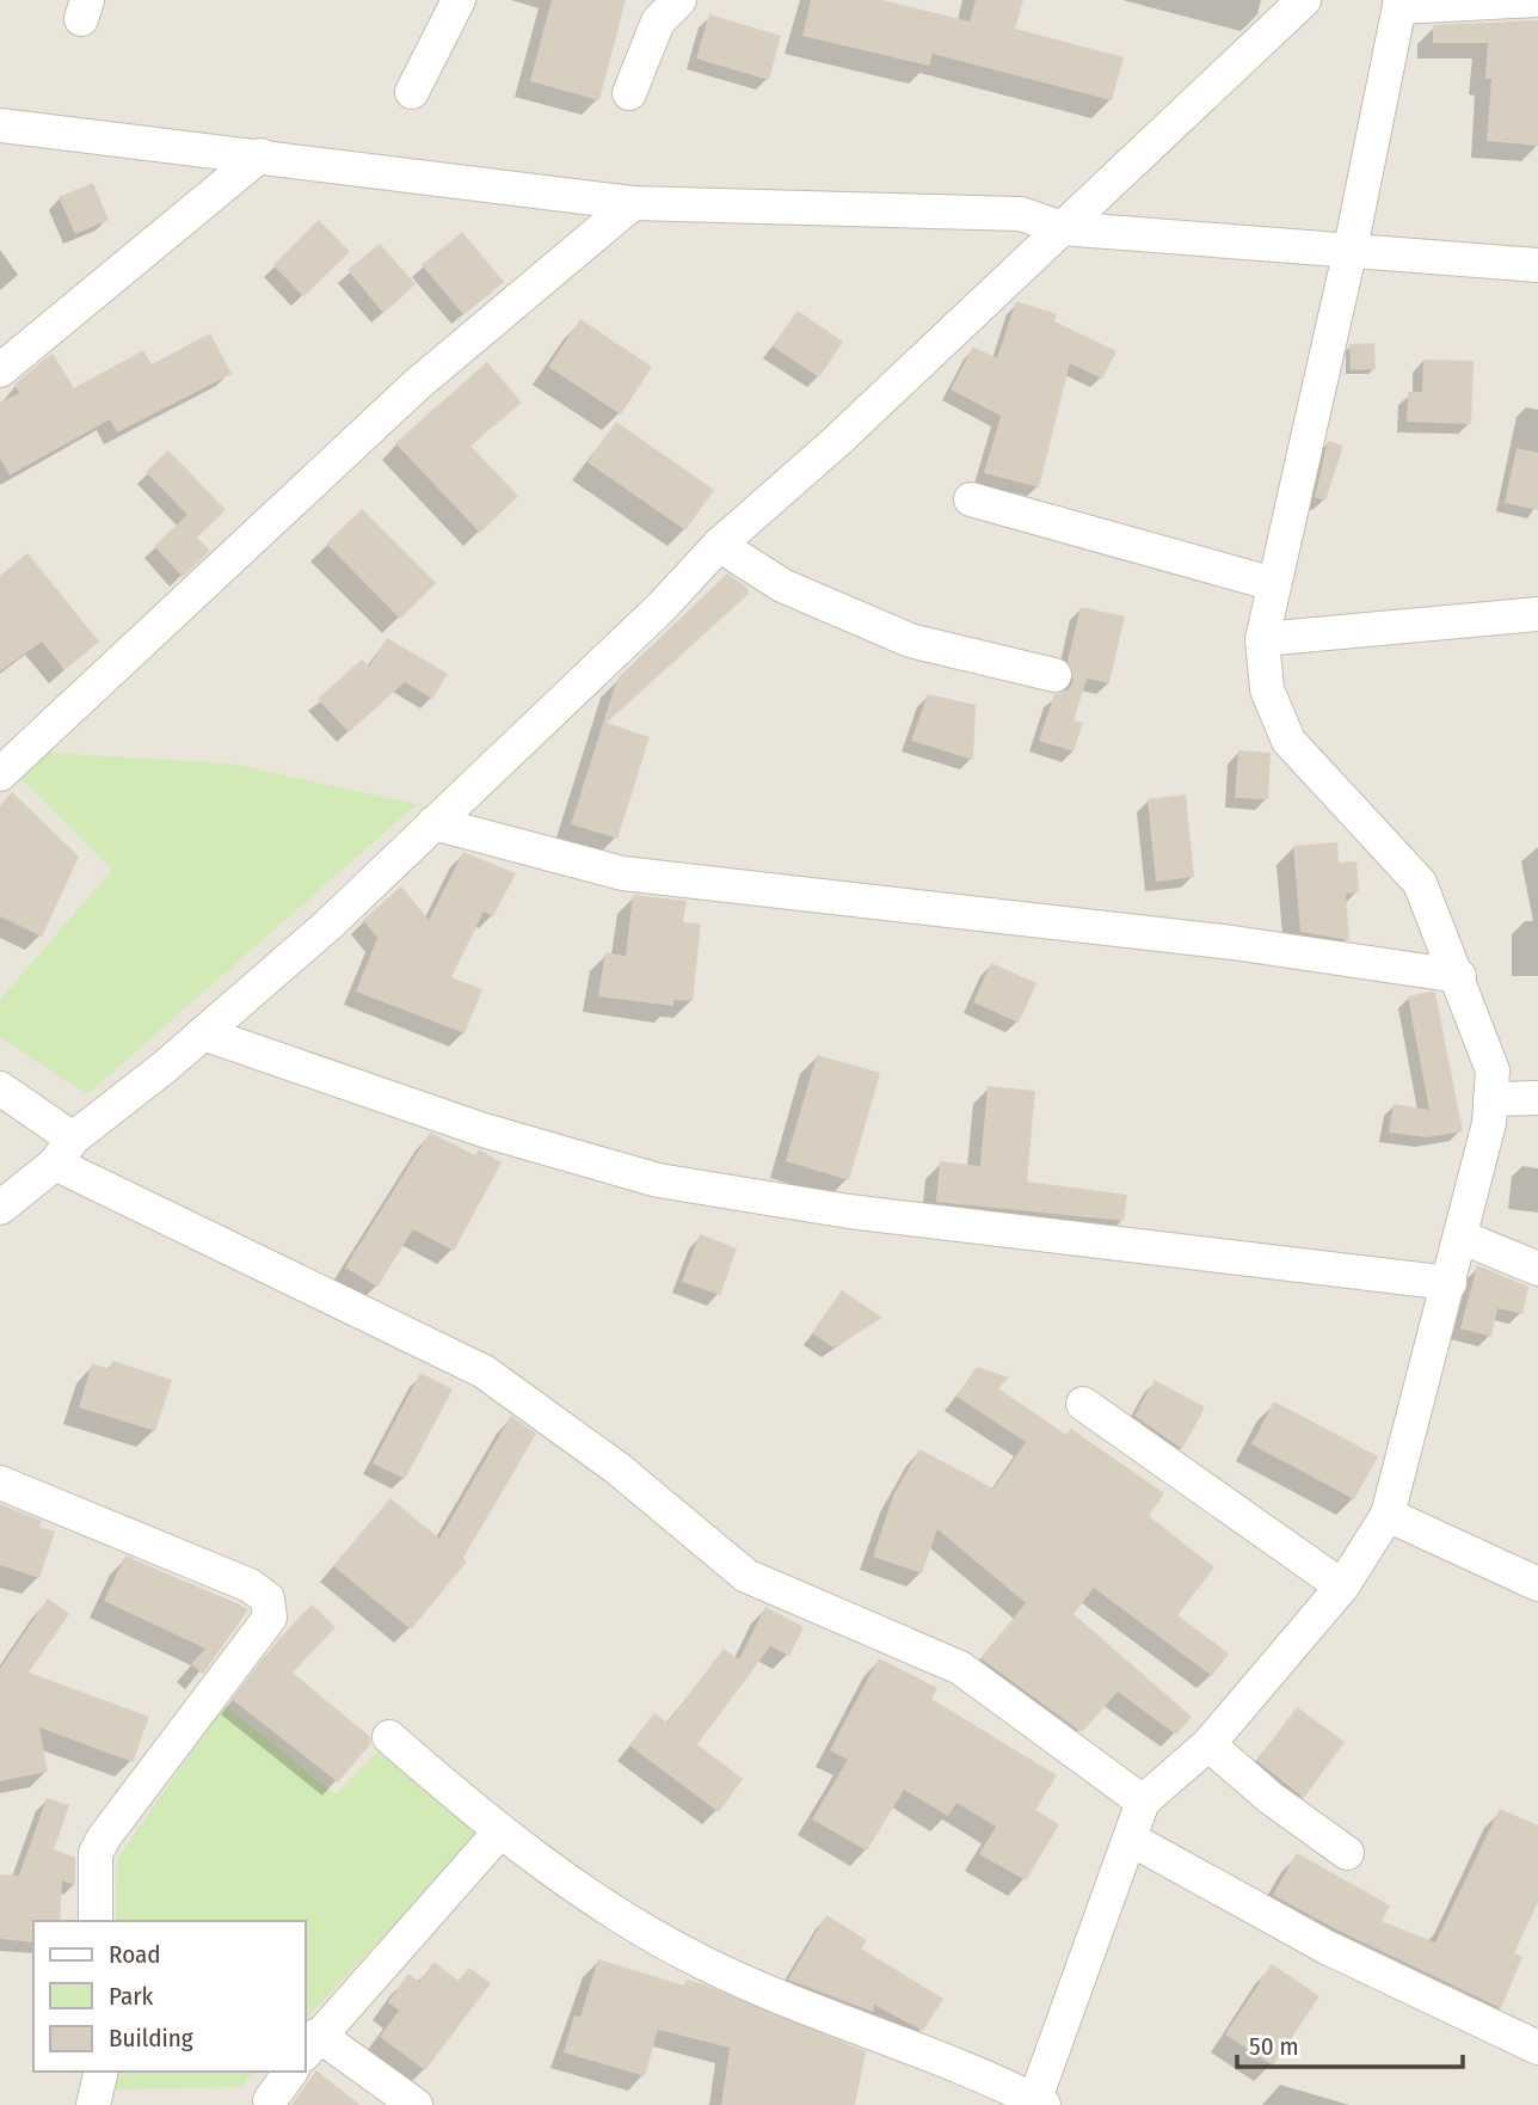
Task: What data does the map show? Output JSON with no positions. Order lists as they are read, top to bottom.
{
  "legend": ["Road", "Park", "Building"],
  "scale_bar": "50 m"
}
